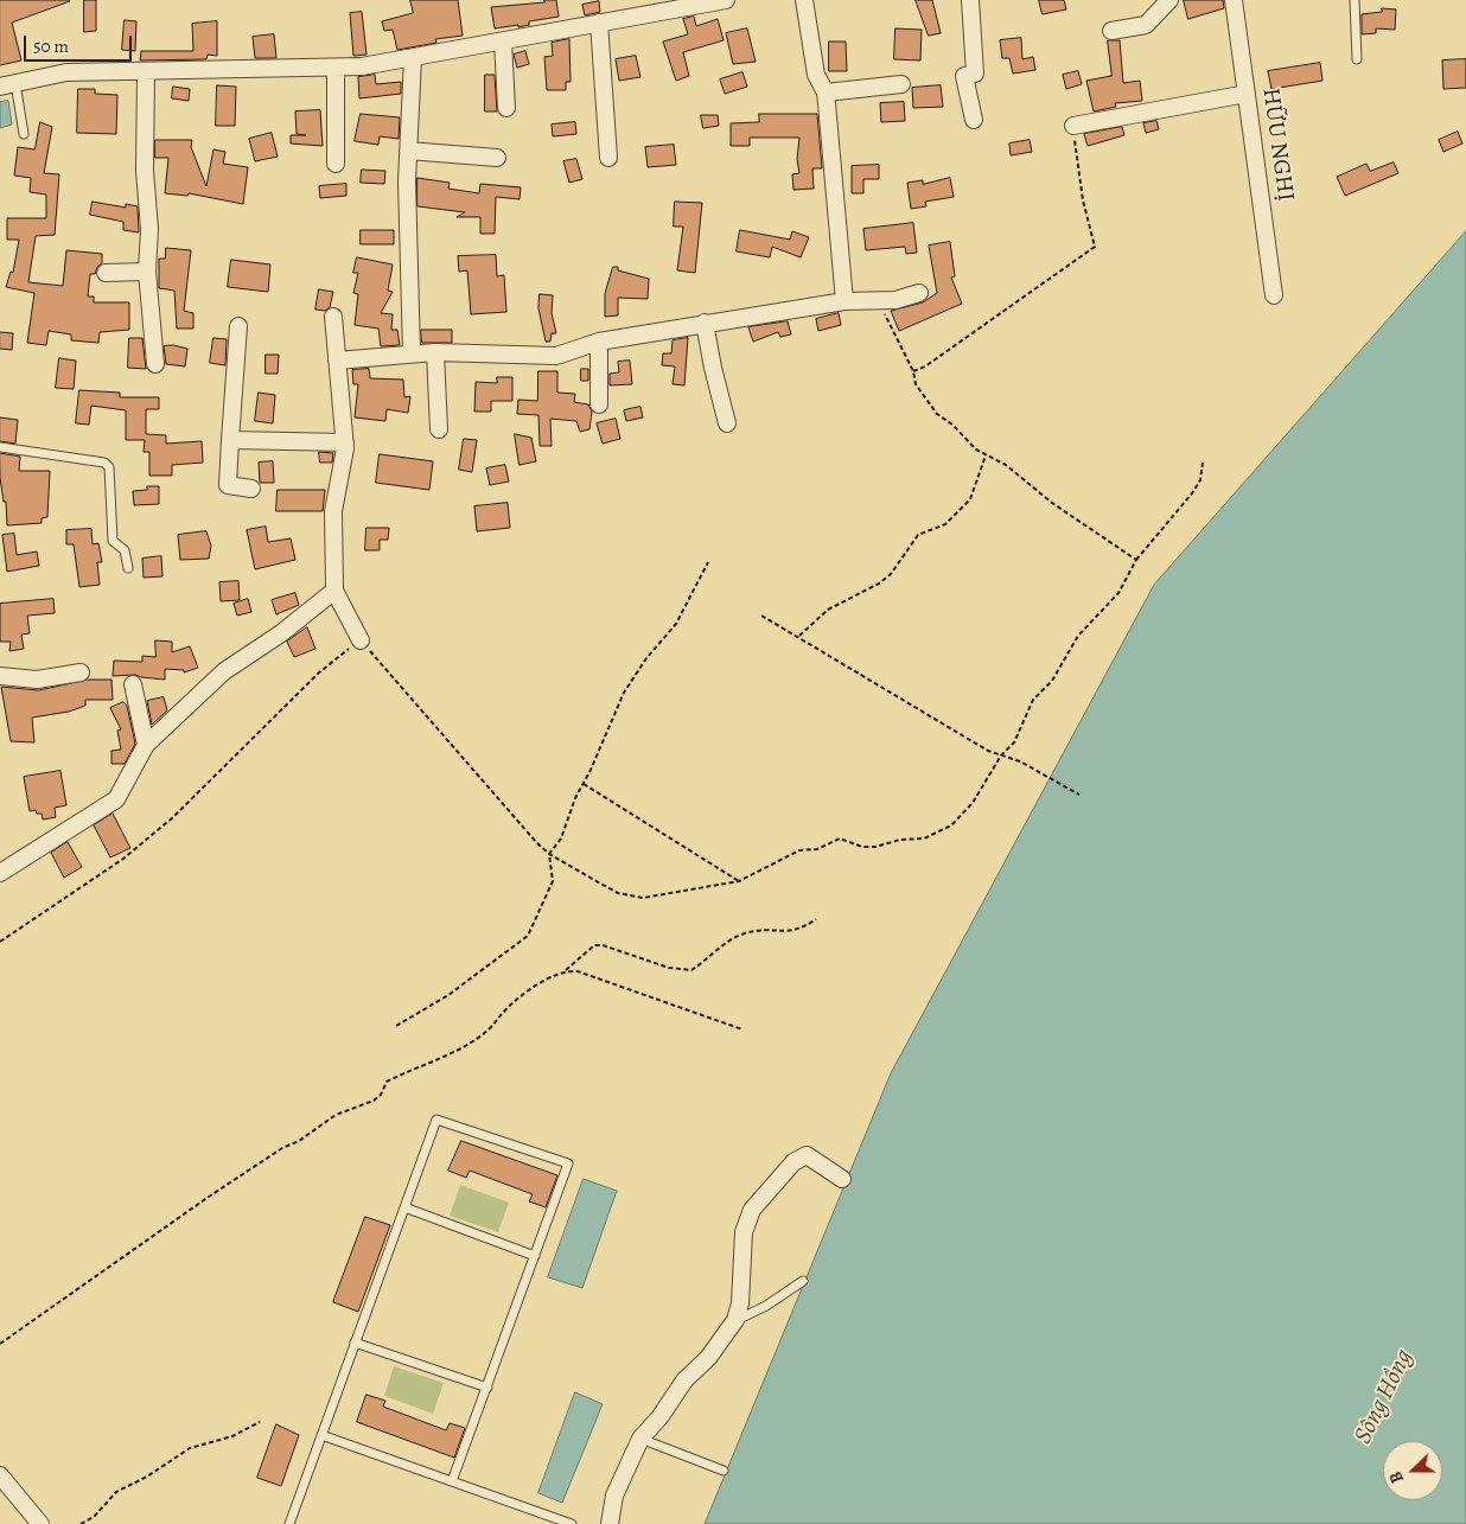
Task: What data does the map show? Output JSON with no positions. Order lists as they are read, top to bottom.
{
  "streets": {
    "street": ["HỮU NGHỊ"]
  },
  "water": ["Sông Hồng"],
  "scale_bar": "50 m",
  "north": "left"
}
